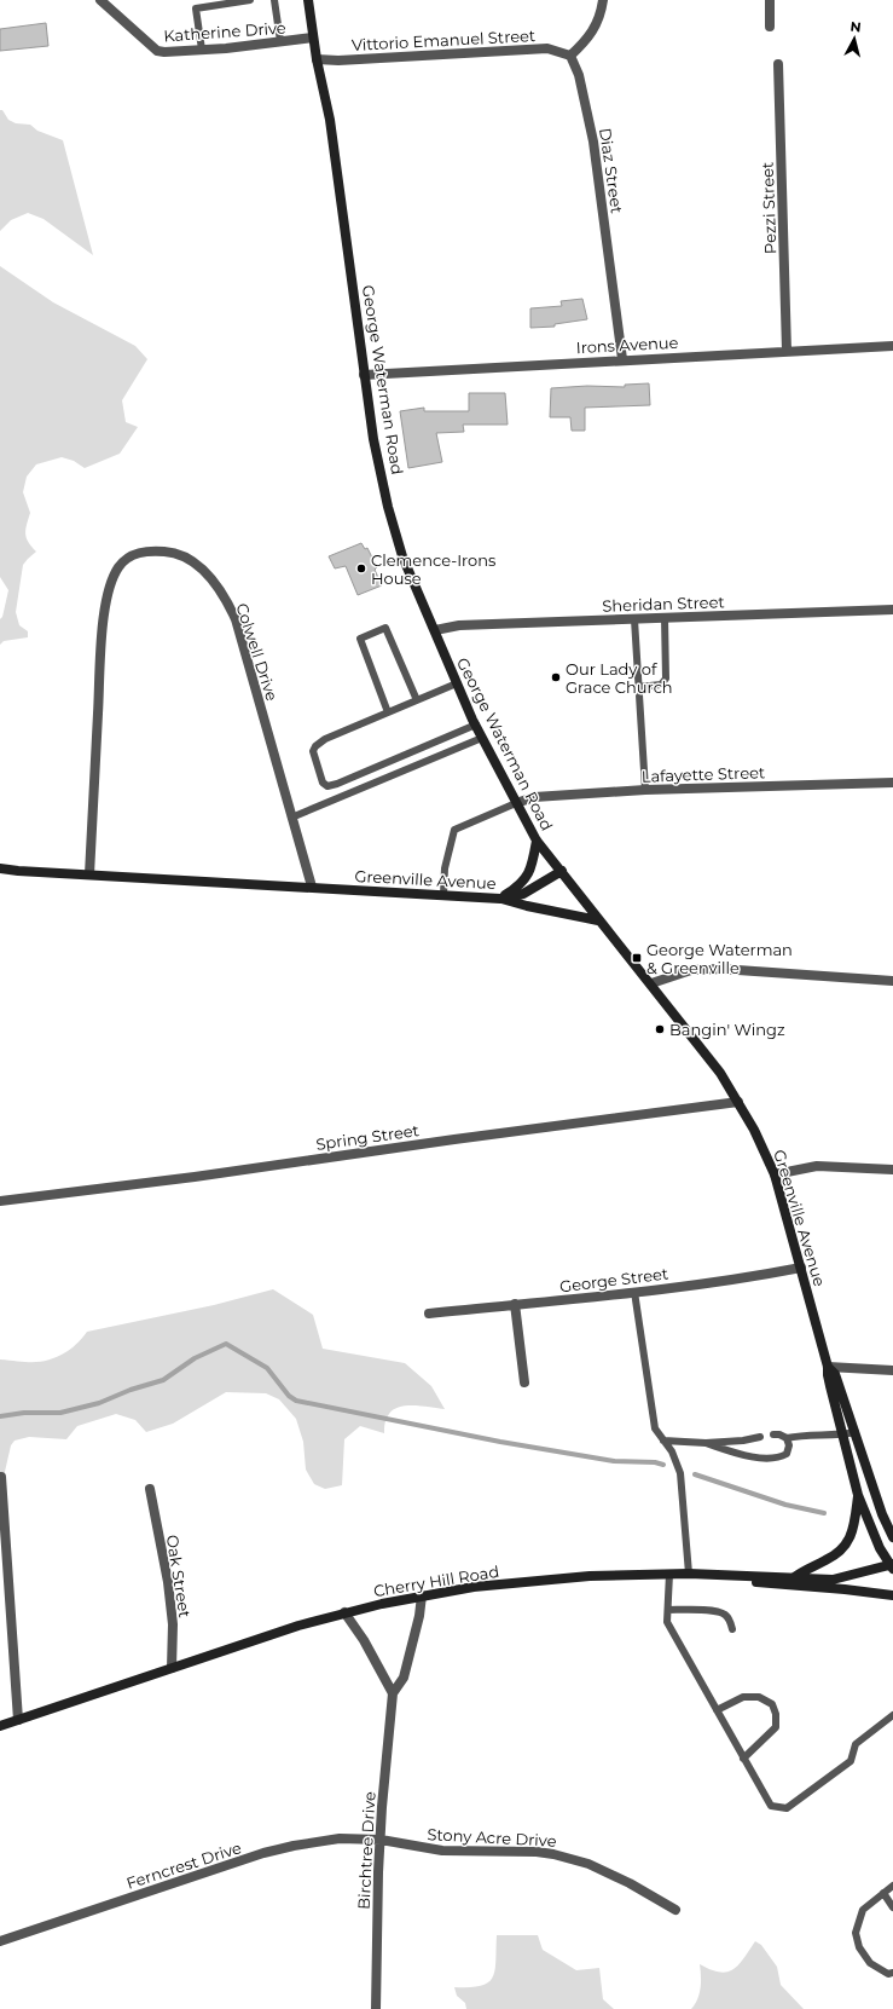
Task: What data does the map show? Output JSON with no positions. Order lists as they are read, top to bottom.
{
  "streets": {
    "main road": ["George Waterman Road", "Greenville Avenue", "Cherry Hill Road"],
    "street": [
      "Katherine Drive",
      "Vittorio Emanuel Street",
      "Diaz Street",
      "Pezzi Street",
      "Irons Avenue",
      "Sheridan Street",
      "Colwell Drive",
      "Lafayette Street",
      "Spring Street",
      "George Street",
      "Oak Street",
      "Stony Acre Drive",
      "Birchtree Drive",
      "Ferncrest Drive"
    ]
  },
  "crossings": [
    ["Katherine Drive", "George Waterman Road"],
    ["Vittorio Emanuel Street", "Diaz Street"],
    ["Vittorio Emanuel Street", "George Waterman Road"],
    ["Diaz Street", "Irons Avenue"],
    ["Pezzi Street", "Irons Avenue"],
    ["Irons Avenue", "George Waterman Road"],
    ["George Waterman Road", "Sheridan Street"],
    ["George Waterman Road", "Lafayette Street"],
    ["George Waterman Road", "Greenville Avenue"],
    ["Colwell Drive", "Greenville Avenue"],
    ["Lafayette Street", "Greenville Avenue"],
    ["Greenville Avenue", "Spring Street"],
    ["Greenville Avenue", "George Street"],
    ["Greenville Avenue", "Cherry Hill Road"],
    ["Oak Street", "Cherry Hill Road"],
    ["Cherry Hill Road", "Birchtree Drive"],
    ["Stony Acre Drive", "Birchtree Drive"],
    ["Stony Acre Drive", "Ferncrest Drive"],
    ["Birchtree Drive", "Ferncrest Drive"]
  ],
  "places": {
    "other": ["Clemence-Irons House", "Our Lady of Grace Church", "Bangin' Wingz"],
    "transit": ["George Waterman & Greenville"]
  },
  "north": "top"
}
